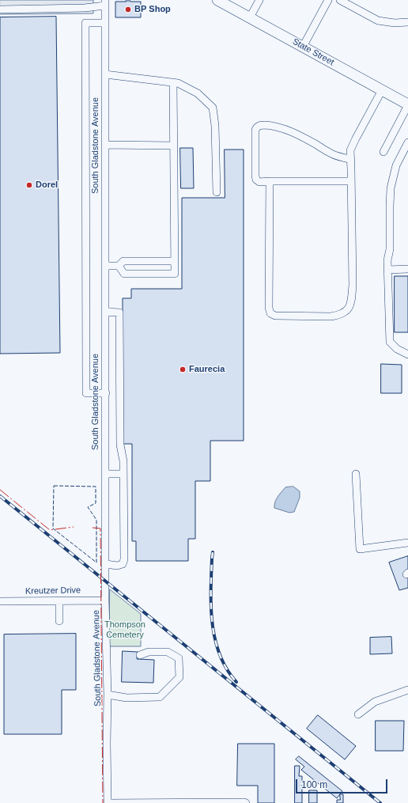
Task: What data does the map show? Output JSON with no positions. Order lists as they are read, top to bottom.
{
  "streets": {
    "highway": ["State Street"],
    "street": ["South Gladstone Avenue", "Kreutzer Drive"]
  },
  "crossings": [
    ["South Gladstone Avenue", "Kreutzer Drive"]
  ],
  "parks": ["Thompson Cemetery"],
  "places": ["BP Shop", "Dorel", "Faurecia"],
  "scale_bar": "100 m"
}
